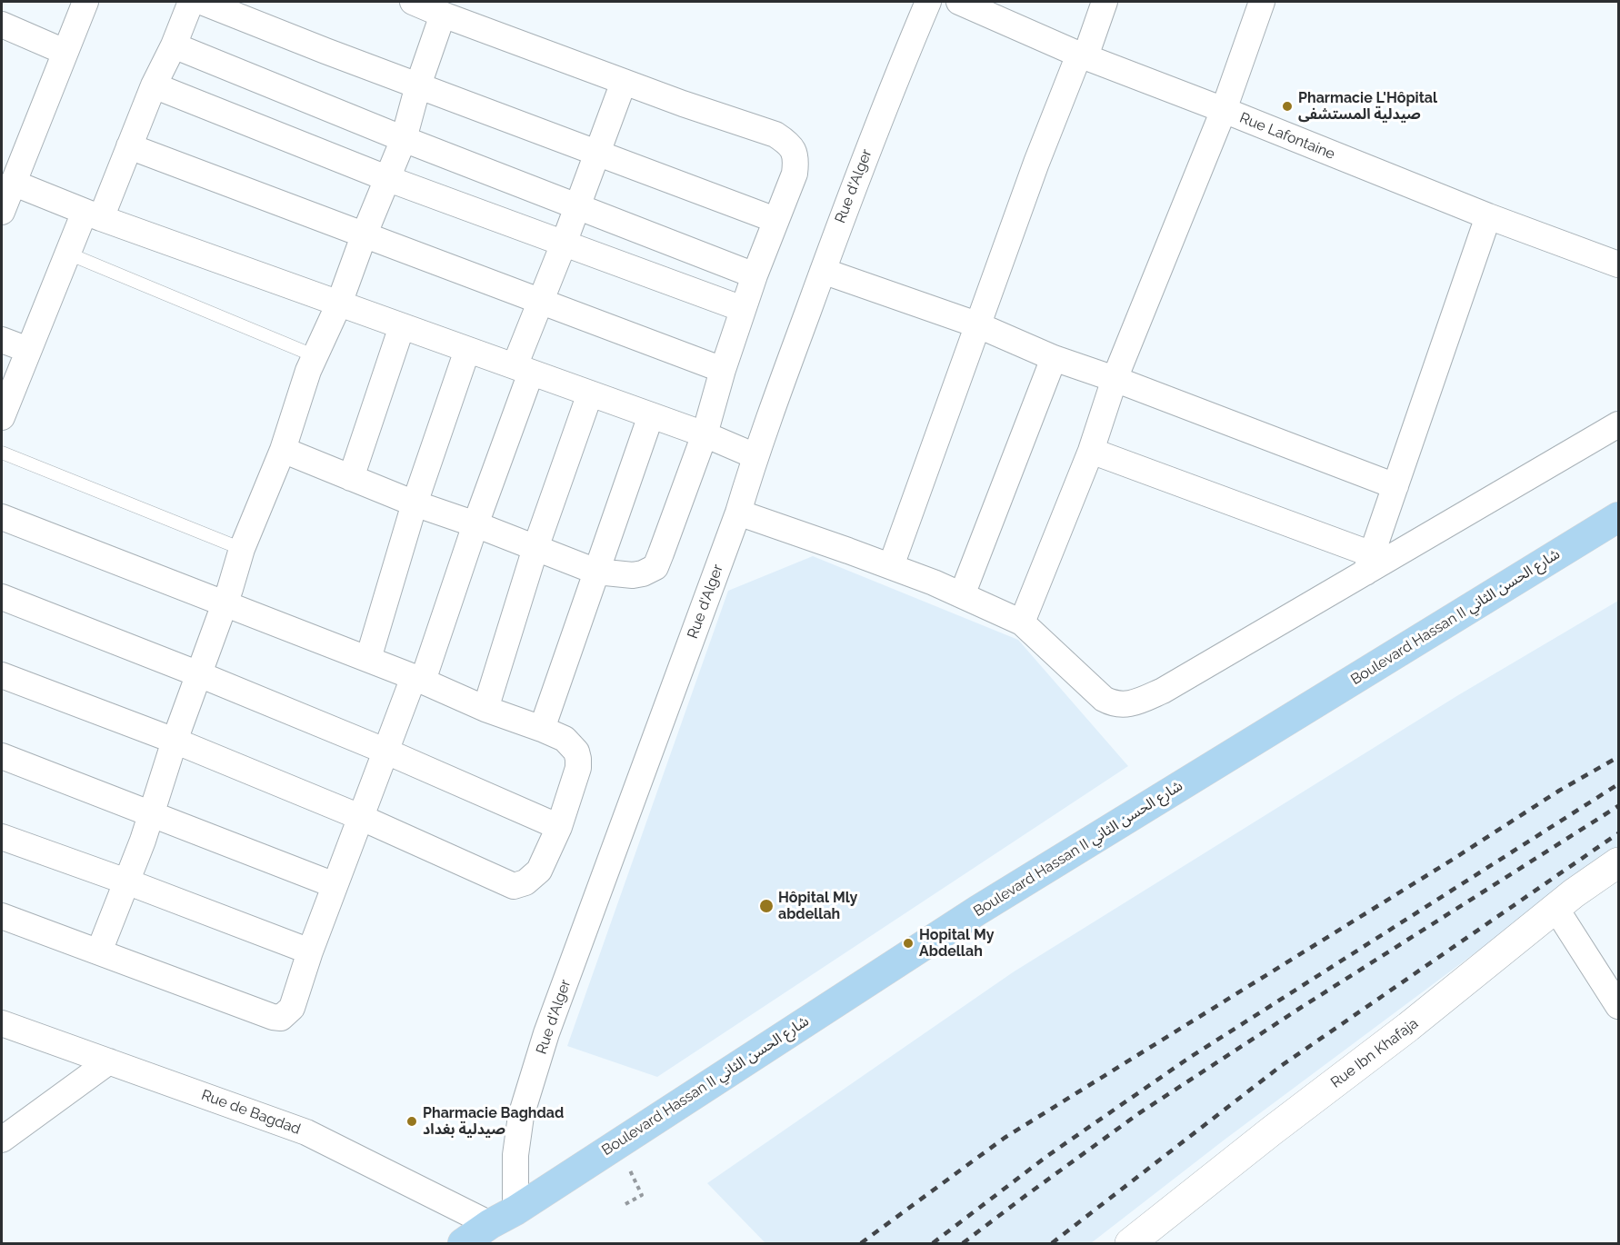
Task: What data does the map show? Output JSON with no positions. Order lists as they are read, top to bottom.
{
  "streets": {
    "main road": ["Boulevard Hassan II شارع الحسن الثاني"],
    "street": [
      "Rue Lafontaine",
      "Rue d'Alger",
      "Rue Ibn Khafaja",
      "Rue de Bagdad"
    ]
  },
  "crossings": [
    ["Rue d'Alger", "Boulevard Hassan II شارع الحسن الثاني"],
    ["Rue d'Alger", "Rue de Bagdad"],
    ["Boulevard Hassan II شارع الحسن الثاني", "Rue de Bagdad"]
  ],
  "places": [
    "Pharmacie L'Hôpital صيدلية المستشفى",
    "Hôpital Mly abdellah",
    "Hopital My Abdellah",
    "Pharmacie Baghdad صيدلية بغداد"
  ]
}
